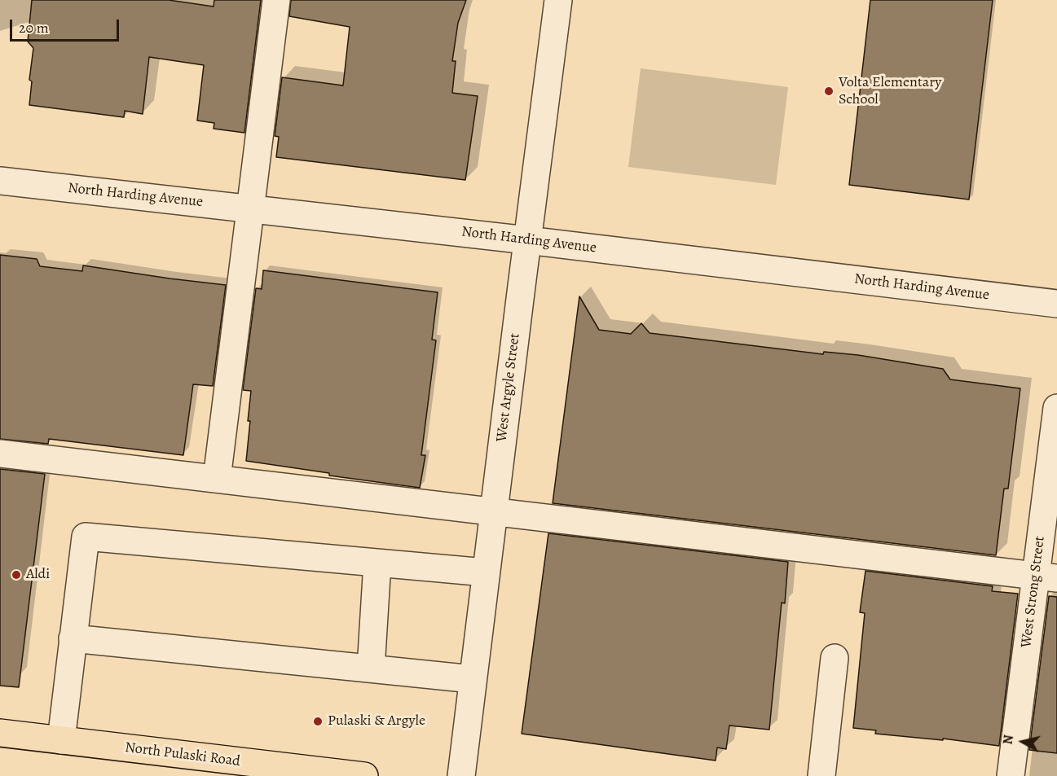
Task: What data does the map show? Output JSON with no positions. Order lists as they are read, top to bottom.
{
  "streets": {
    "main road": ["North Pulaski Road"],
    "street": ["North Harding Avenue", "West Argyle Street", "West Strong Street"]
  },
  "crossings": [
    ["North Harding Avenue", "West Argyle Street"]
  ],
  "places": ["Volta Elementary School", "Aldi", "Pulaski & Argyle"],
  "scale_bar": "20 m",
  "north": "left"
}
